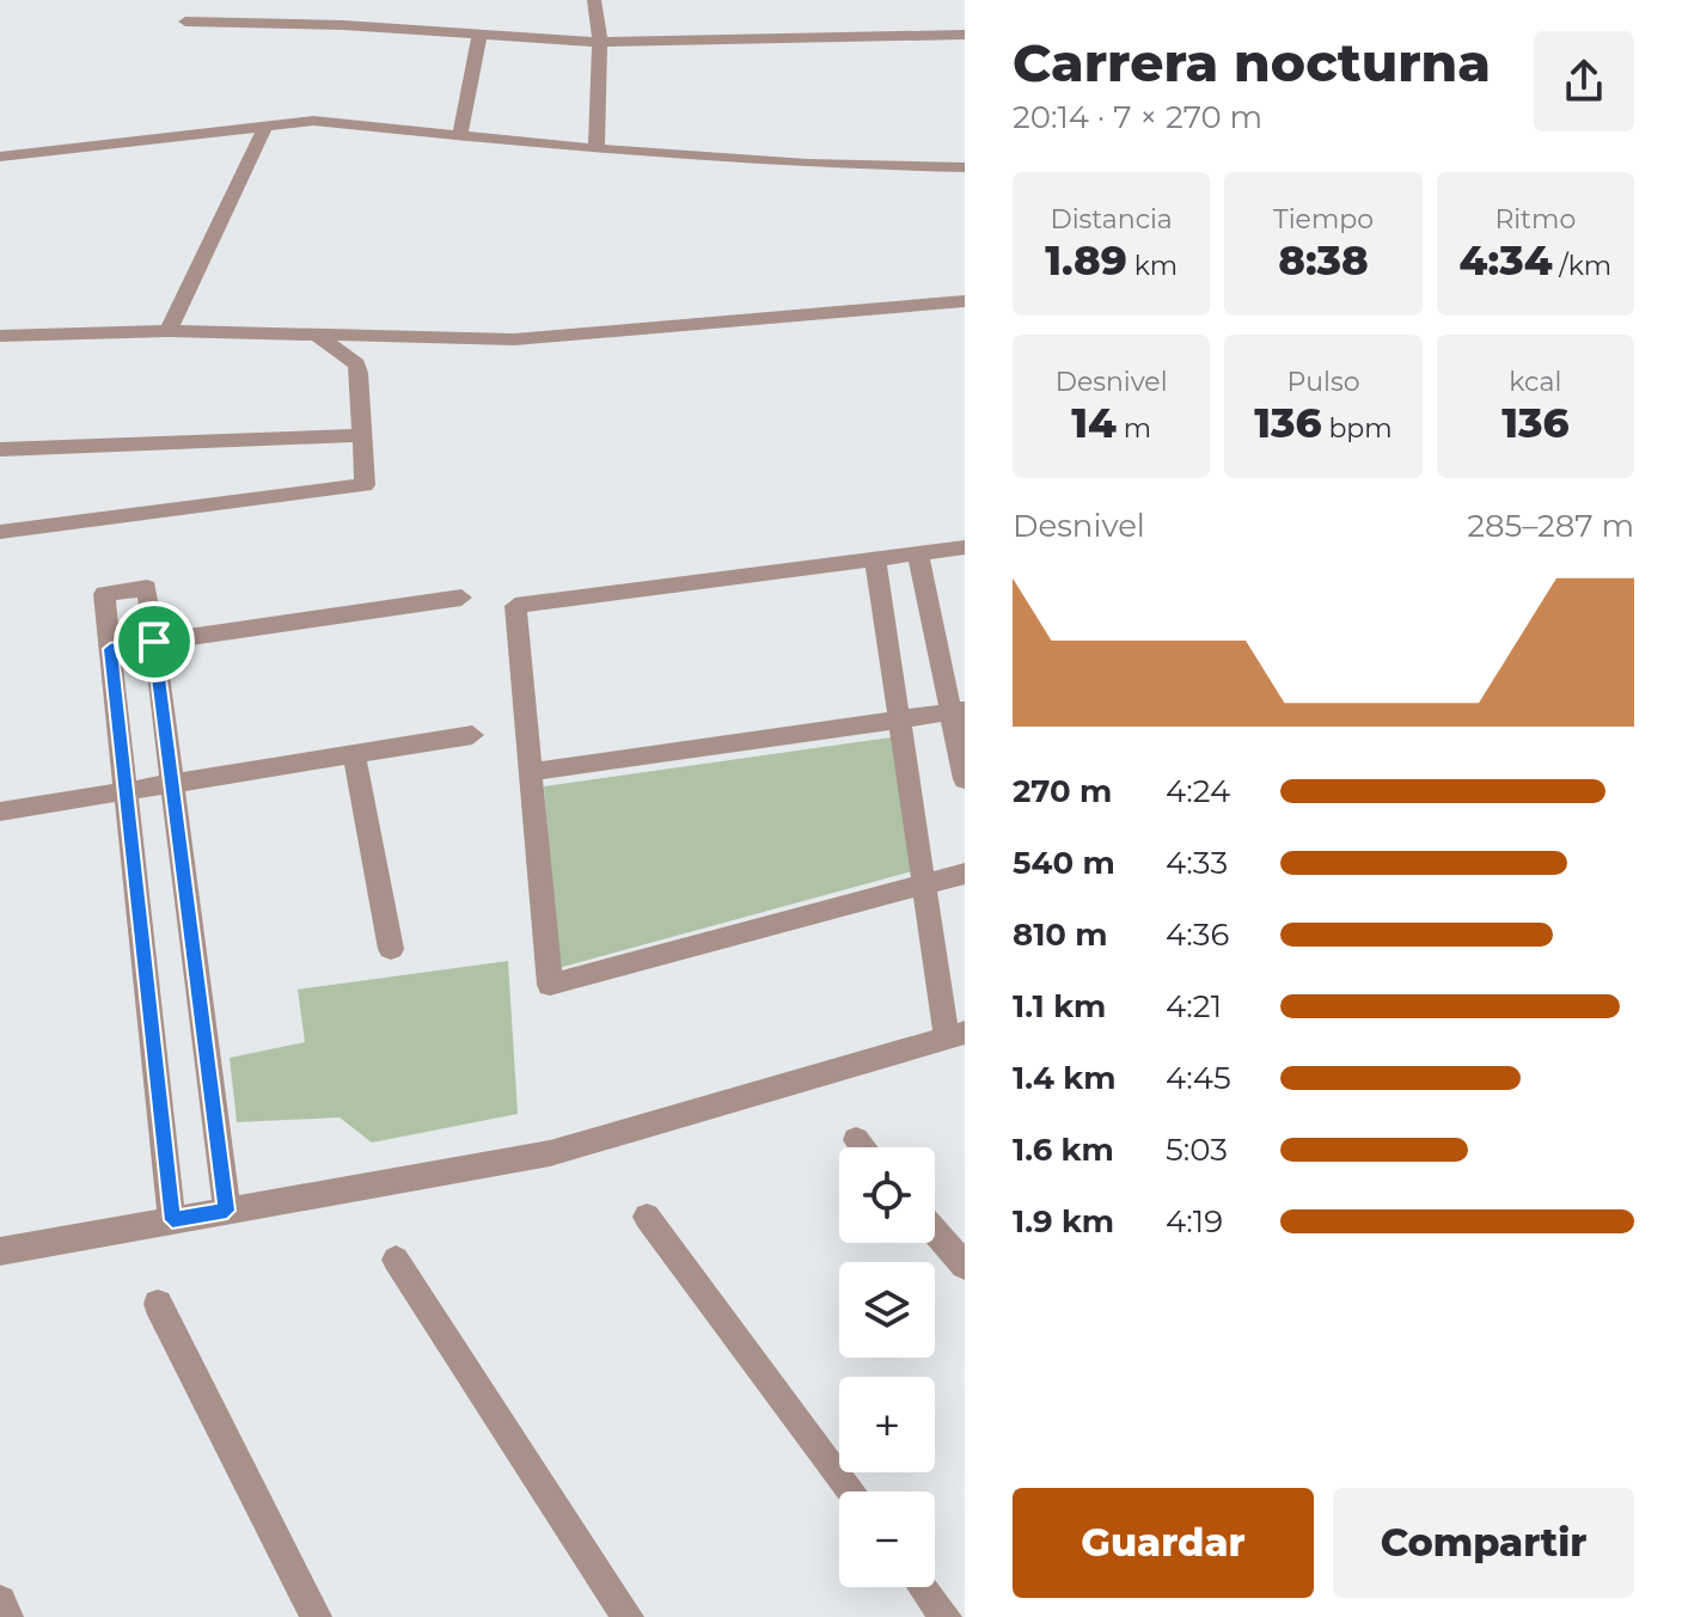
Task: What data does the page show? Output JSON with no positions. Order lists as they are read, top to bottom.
{
  "page": {
    "heading": ["Carrera nocturna", "20:14 · 7 × 270 m"],
    "stats": [
      ["Distancia", "1.89 km"],
      ["Tiempo", "8:38"],
      ["Ritmo", "4:34 /km"],
      ["Desnivel", "14 m"],
      ["Pulso", "136 bpm"],
      ["kcal", "136"]
    ],
    "chart": ["Desnivel", "285–287 m"],
    "list": [
      {
        "name": "270 m",
        "note": "4:24"
      },
      {
        "name": "540 m",
        "note": "4:33"
      },
      {
        "name": "810 m",
        "note": "4:36"
      },
      {
        "name": "1.1 km",
        "note": "4:21"
      },
      {
        "name": "1.4 km",
        "note": "4:45"
      },
      {
        "name": "1.6 km",
        "note": "5:03"
      },
      {
        "name": "1.9 km",
        "note": "4:19"
      }
    ],
    "map_buttons": ["+", "−"],
    "buttons": ["Guardar", "Compartir"]
  }
}
